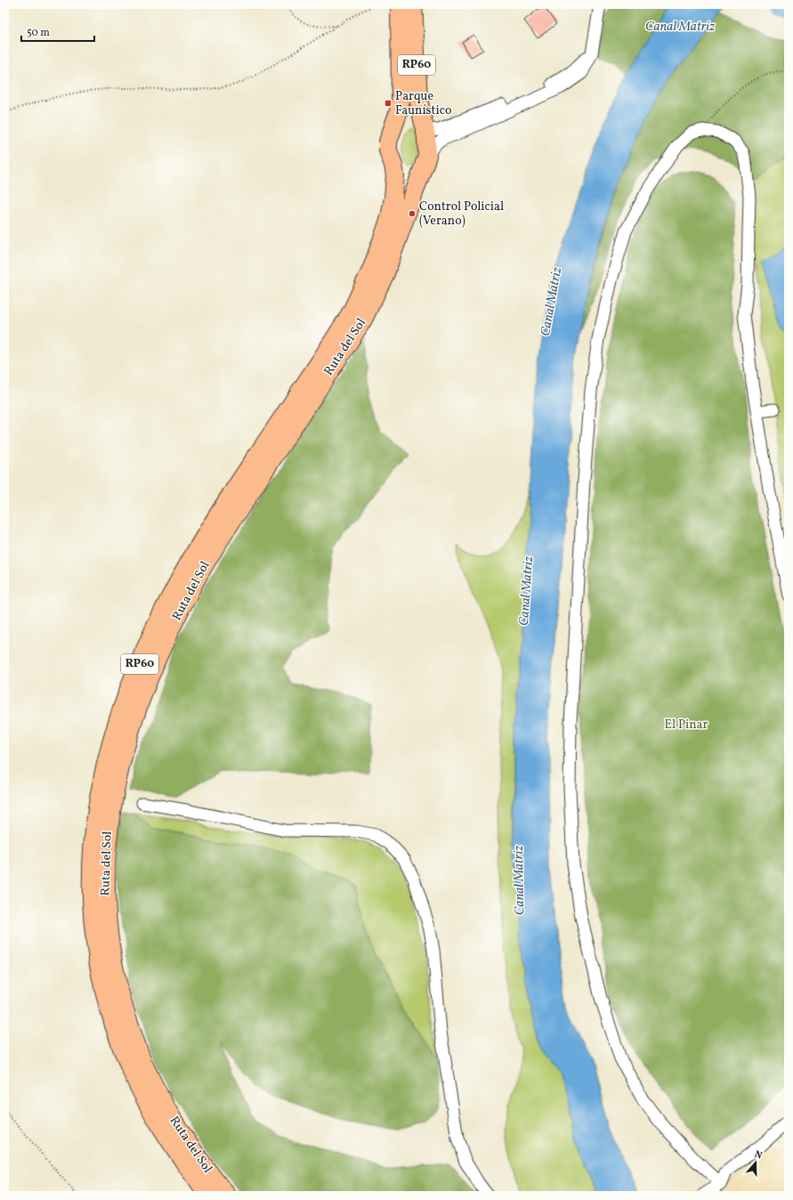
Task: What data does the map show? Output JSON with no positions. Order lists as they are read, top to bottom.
{
  "streets": {
    "main road": ["RP60", "Ruta del Sol"]
  },
  "water": ["Canal Matriz"],
  "parks": ["El Pinar"],
  "places": {
    "transit": ["Parque Faunístico"],
    "other": ["Control Policial (Verano)"]
  },
  "scale_bar": "50 m",
  "north": "top"
}
